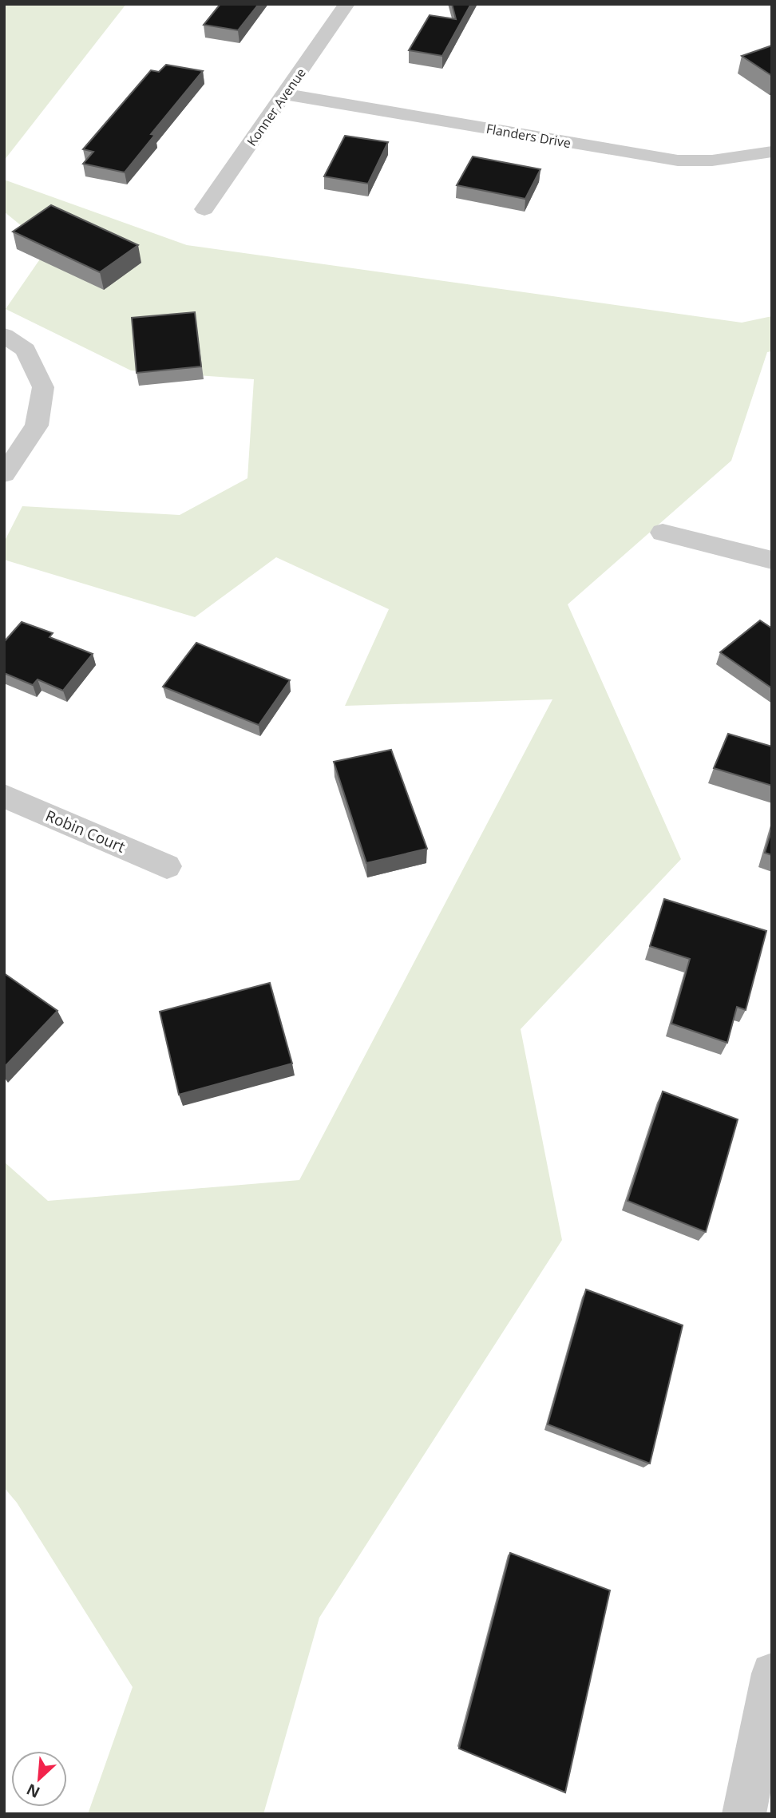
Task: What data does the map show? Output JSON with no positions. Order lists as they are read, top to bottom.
{
  "streets": {
    "street": ["Konner Avenue", "Flanders Drive", "Robin Court"]
  },
  "crossings": [
    ["Konner Avenue", "Flanders Drive"]
  ],
  "north": "bottom left"
}
